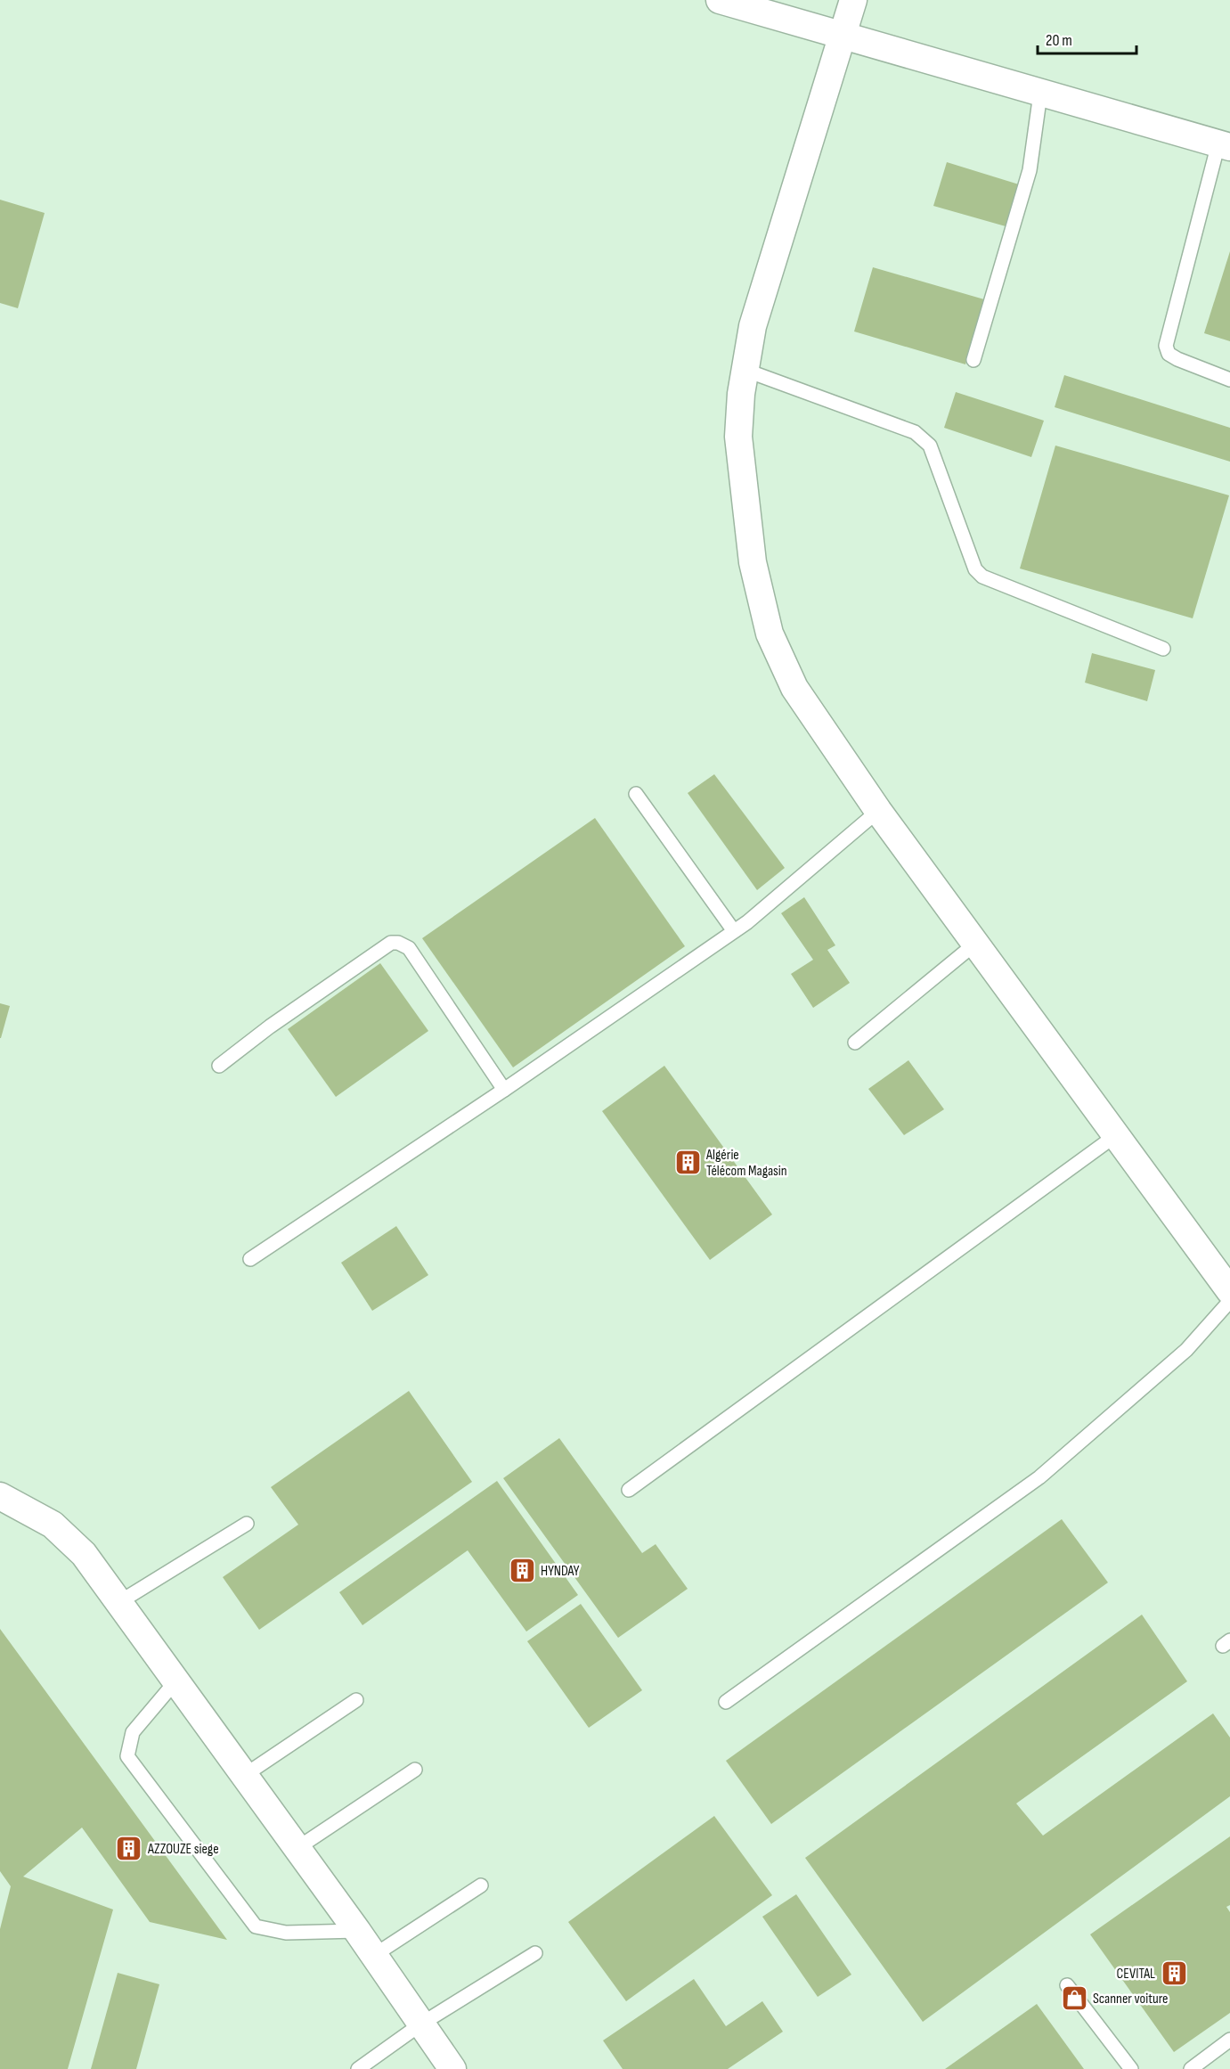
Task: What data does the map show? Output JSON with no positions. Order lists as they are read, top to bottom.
{
  "places": {
    "building": [
      "Algérie Télécom Magasin",
      "HYNDAY",
      "AZZOUZE siege",
      "CEVITAL"
    ],
    "shop": ["Scanner voiture"]
  },
  "scale_bar": "20 m"
}
